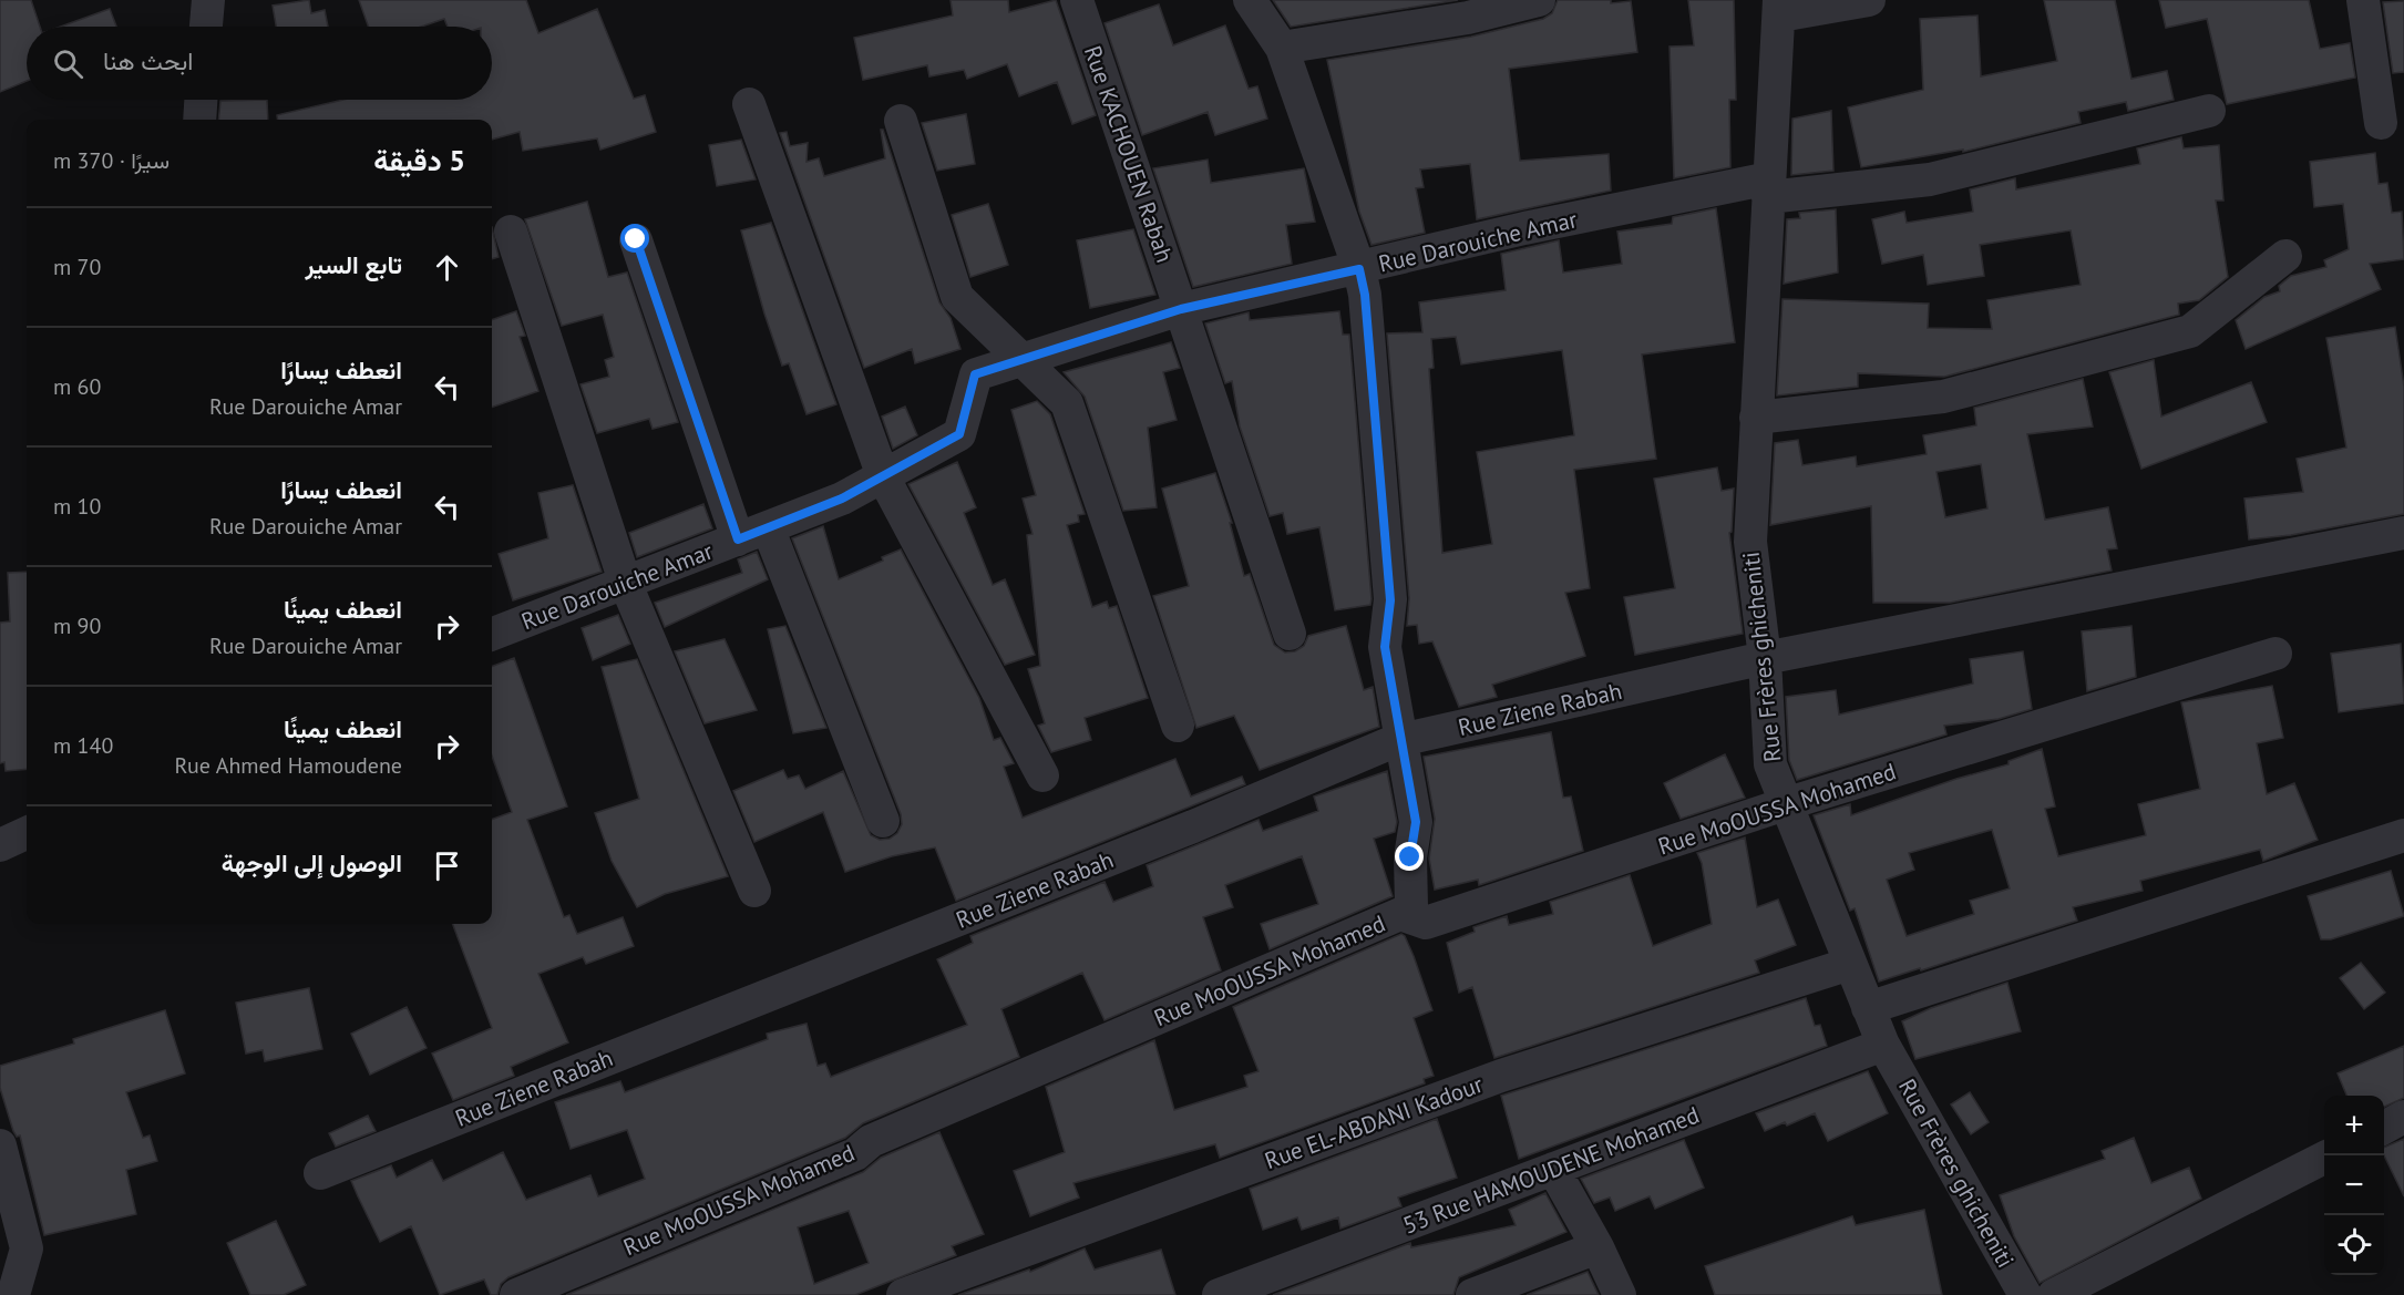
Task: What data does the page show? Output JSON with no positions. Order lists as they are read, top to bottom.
{
  "streets": {
    "street": [
      "Rue KACHOUEN Rabah",
      "Rue Darouiche Amar",
      "Rue Frères ghicheniti",
      "Rue Ziene Rabah",
      "Rue MoOUSSA Mohamed",
      "Rue EL-ABDANI Kadour",
      "53 Rue HAMOUDENE Mohamed"
    ]
  },
  "crossings": [
    ["Rue KACHOUEN Rabah", "Rue Darouiche Amar"],
    ["Rue Darouiche Amar", "Rue Frères ghicheniti"],
    ["Rue Frères ghicheniti", "Rue Ziene Rabah"],
    ["Rue Frères ghicheniti", "Rue MoOUSSA Mohamed"],
    ["Rue Frères ghicheniti", "Rue EL-ABDANI Kadour"],
    ["Rue Frères ghicheniti", "53 Rue HAMOUDENE Mohamed"]
  ],
  "page": {
    "search": "ابحث هنا",
    "heading": ["5 دقيقة", "سيرًا · 370 m"],
    "list": [
      ["تابع السير", "70 m"],
      ["انعطف يسارًا", "Rue Darouiche Amar", "60 m"],
      ["انعطف يسارًا", "Rue Darouiche Amar", "10 m"],
      ["انعطف يمينًا", "Rue Darouiche Amar", "90 m"],
      ["انعطف يمينًا", "Rue Ahmed Hamoudene", "140 m"],
      "الوصول إلى الوجهة"
    ],
    "map_buttons": ["+", "−"]
  }
}
